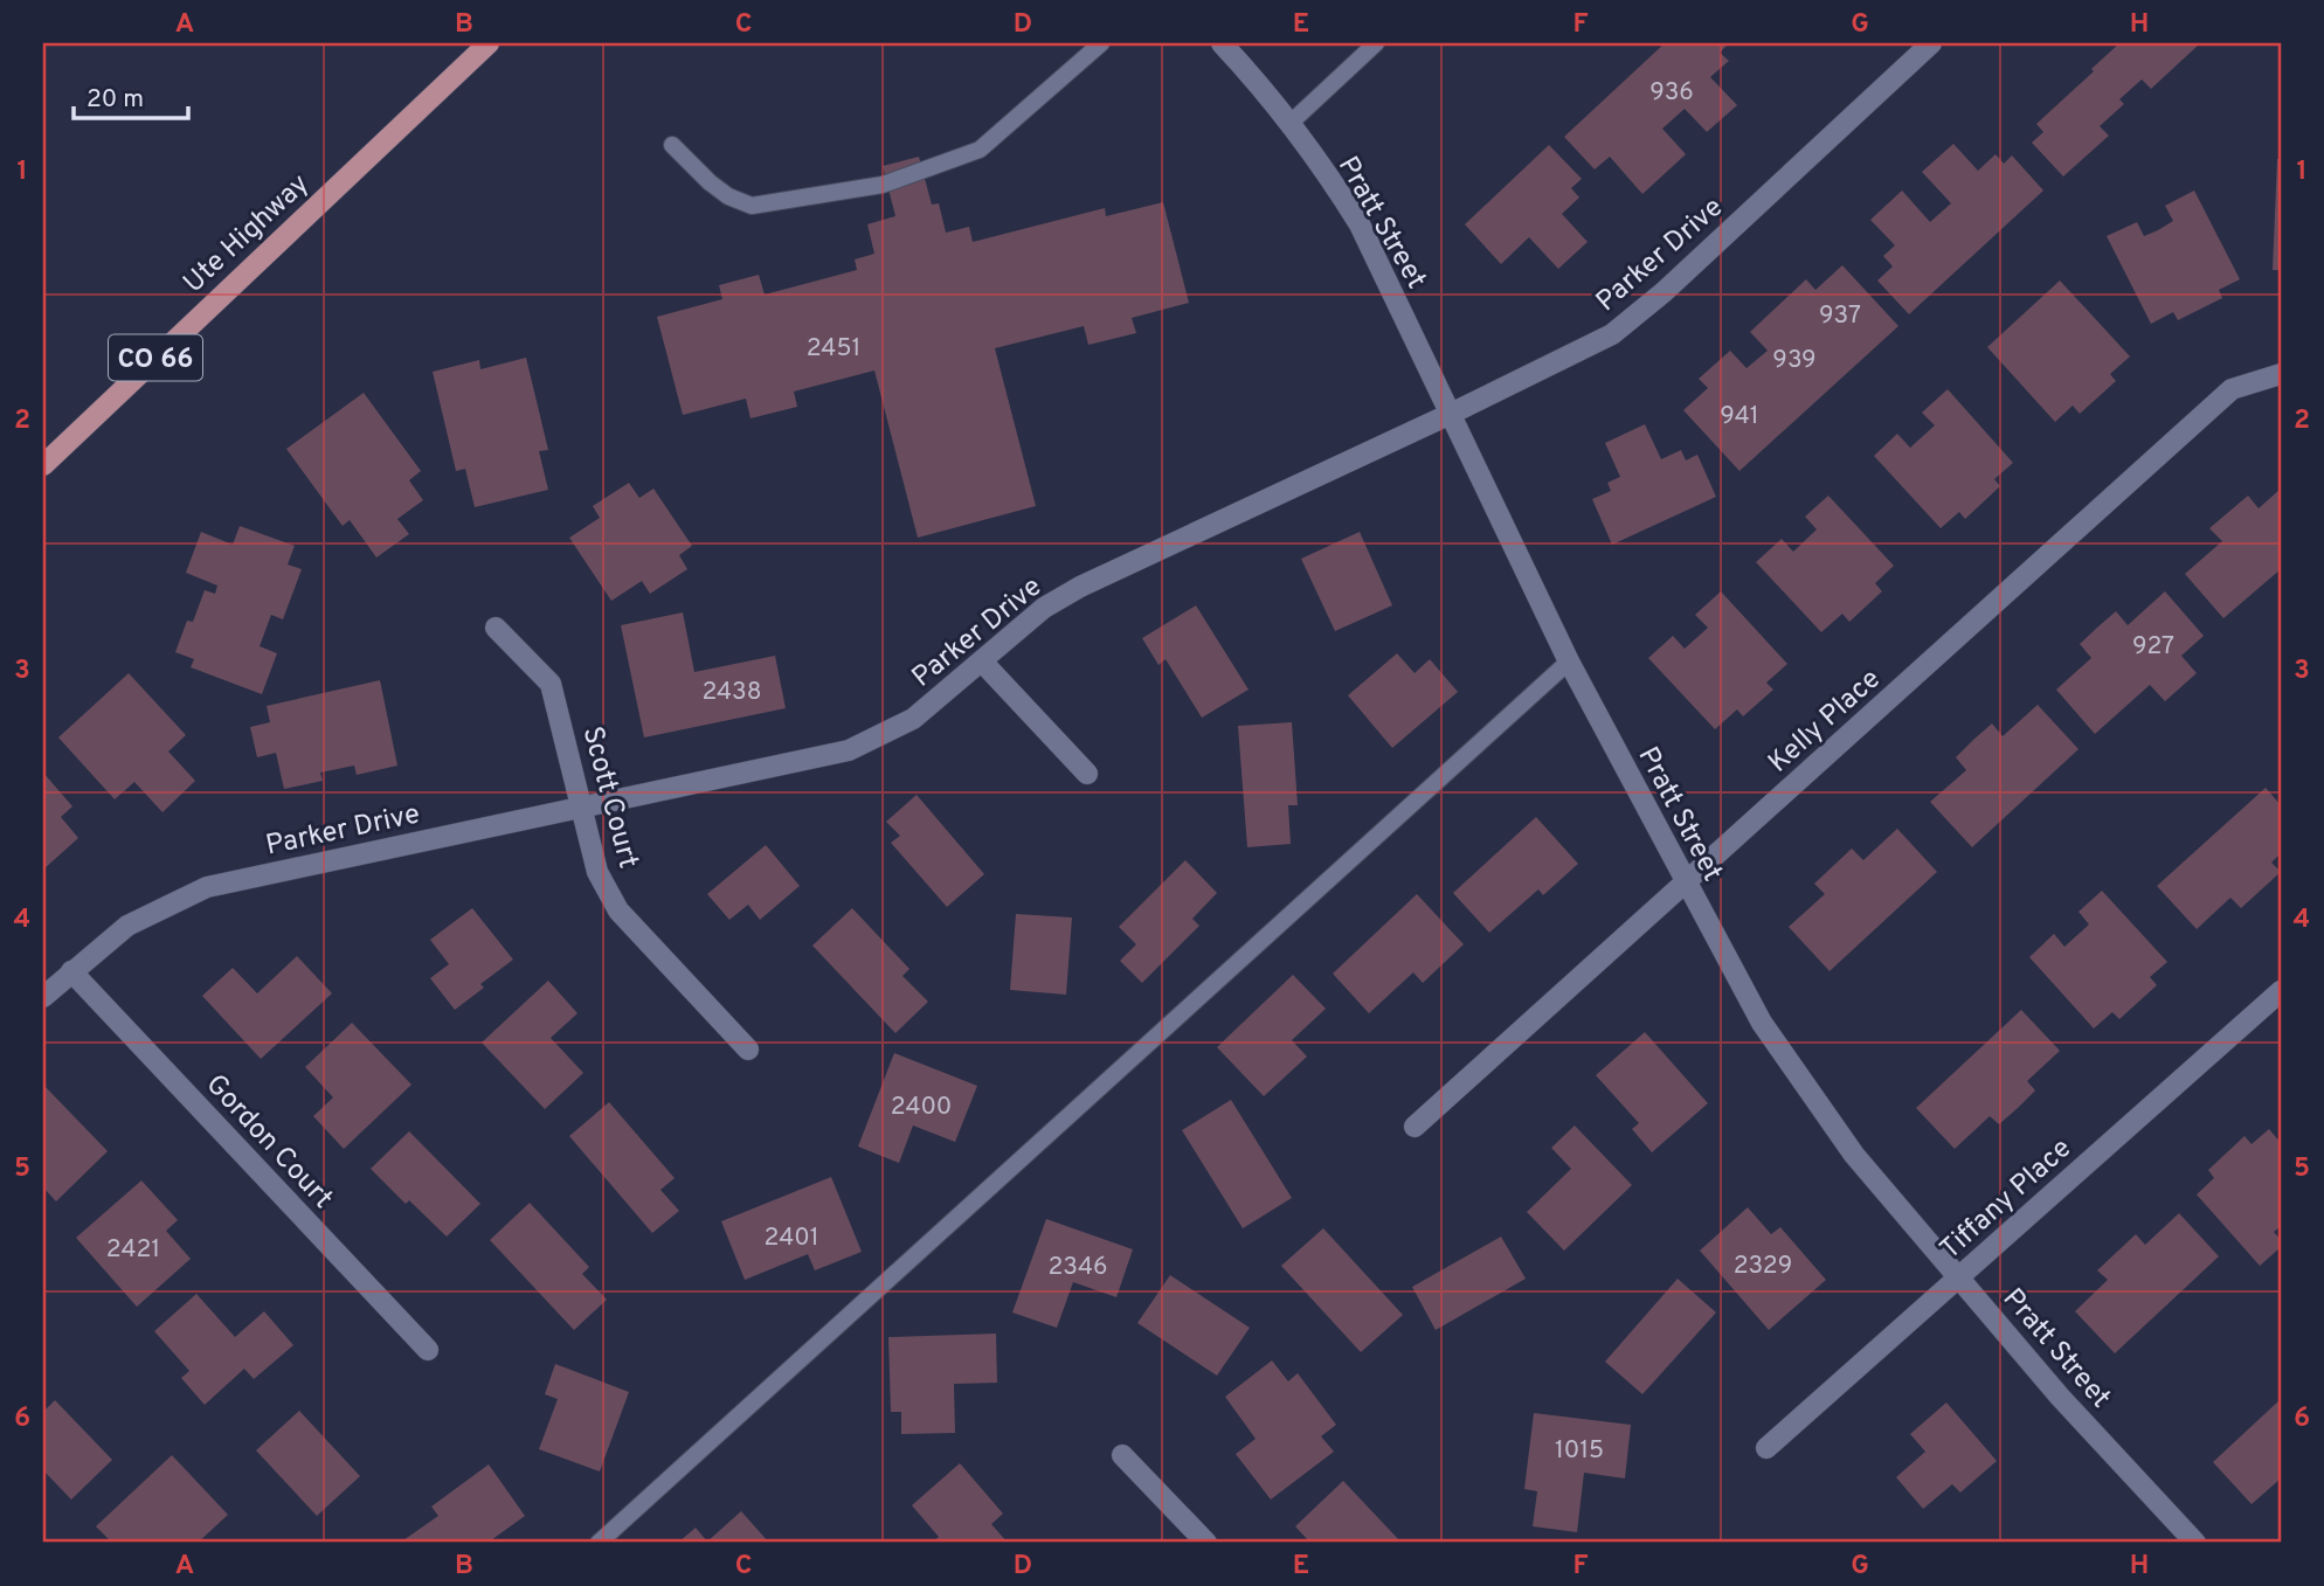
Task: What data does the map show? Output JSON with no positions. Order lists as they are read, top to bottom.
{
  "streets": {
    "main road": ["Ute Highway", "CO 66"],
    "street": [
      "Pratt Street",
      "Parker Drive",
      "Kelly Place",
      "Scott Court",
      "Gordon Court",
      "Tiffany Place"
    ]
  },
  "crossings": [
    ["Pratt Street", "Parker Drive"],
    ["Pratt Street", "Kelly Place"],
    ["Pratt Street", "Tiffany Place"],
    ["Parker Drive", "Scott Court"],
    ["Parker Drive", "Gordon Court"]
  ],
  "house_numbers": [
    "936",
    "937",
    "2451",
    "939",
    "941",
    "927",
    "2438",
    "2400",
    "2401",
    "2421",
    "2329",
    "2346",
    "1015"
  ],
  "scale_bar": "20 m",
  "grid": {
    "columns": [
      "A",
      "B",
      "C",
      "D",
      "E",
      "F",
      "G",
      "H"
    ],
    "rows": [
      "1",
      "2",
      "3",
      "4",
      "5",
      "6"
    ]
  }
}
